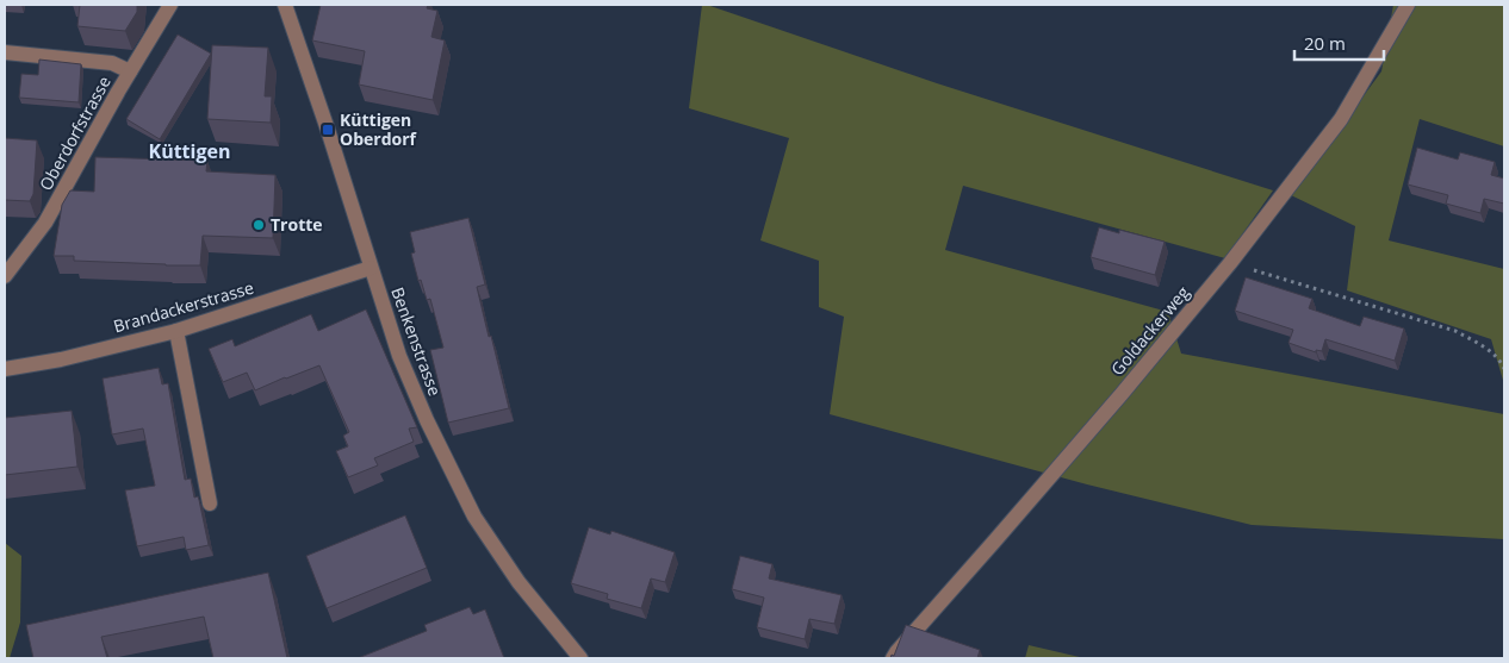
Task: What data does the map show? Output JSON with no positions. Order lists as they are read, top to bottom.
{
  "streets": {
    "street": [
      "Oberdorfstrasse",
      "Brandackerstrasse",
      "Goldackerweg",
      "Benkenstrasse"
    ]
  },
  "crossings": [
    ["Brandackerstrasse", "Benkenstrasse"]
  ],
  "districts": ["Küttigen"],
  "places": {
    "transit": ["Küttigen Oberdorf"],
    "other": ["Trotte"]
  },
  "scale_bar": "20 m"
}
